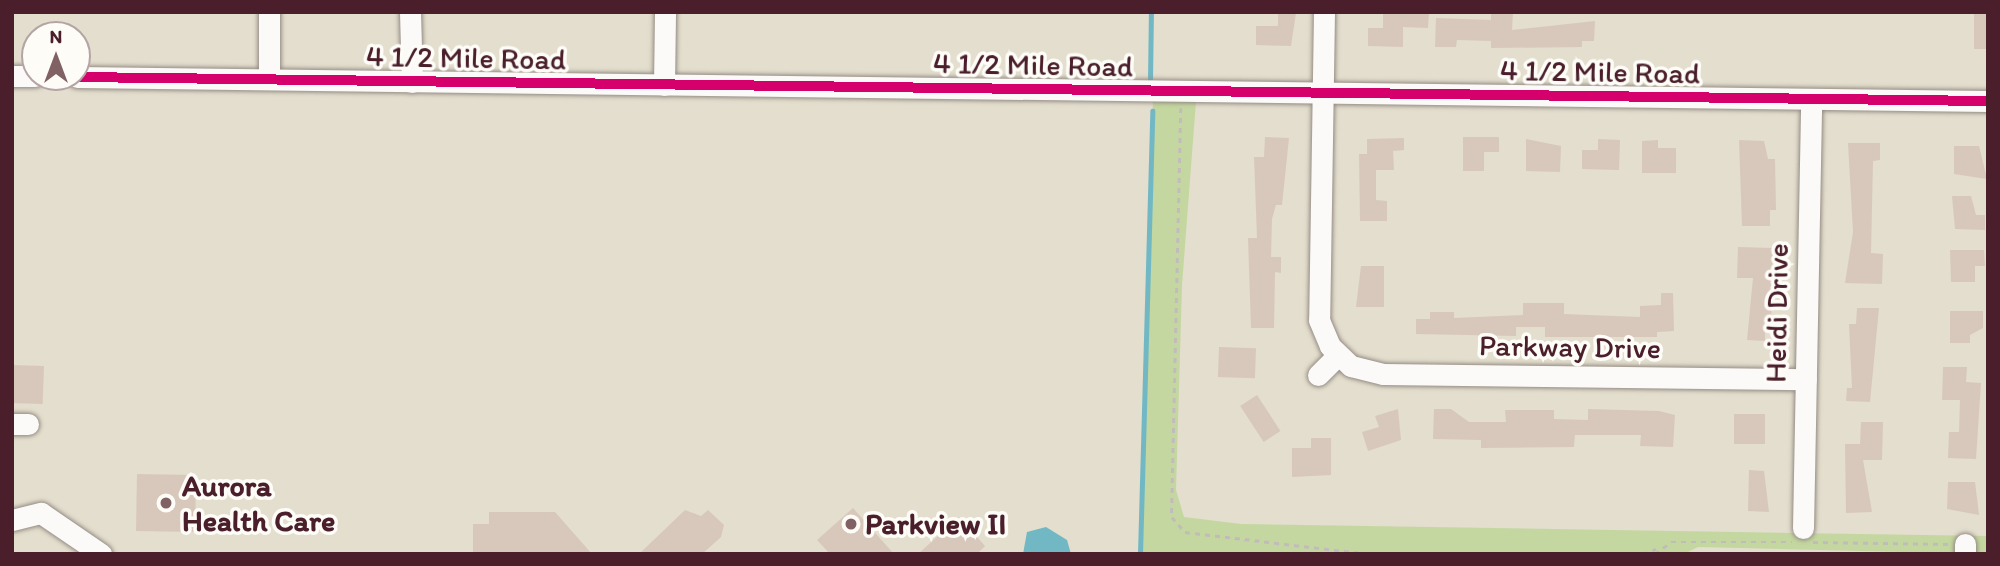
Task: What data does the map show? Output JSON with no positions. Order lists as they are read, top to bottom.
{
  "streets": {
    "street": ["4 1/2 Mile Road", "Heidi Drive", "Parkway Drive"]
  },
  "crossings": [
    ["4 1/2 Mile Road", "Heidi Drive"],
    ["Heidi Drive", "Parkway Drive"]
  ],
  "places": ["Aurora Health Care", "Parkview II"],
  "north": "top"
}
